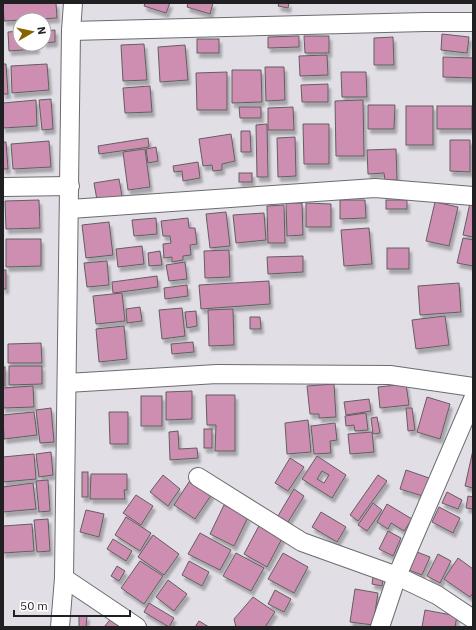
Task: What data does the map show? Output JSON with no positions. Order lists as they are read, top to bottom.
{
  "scale_bar": "50 m",
  "north": "right"
}
